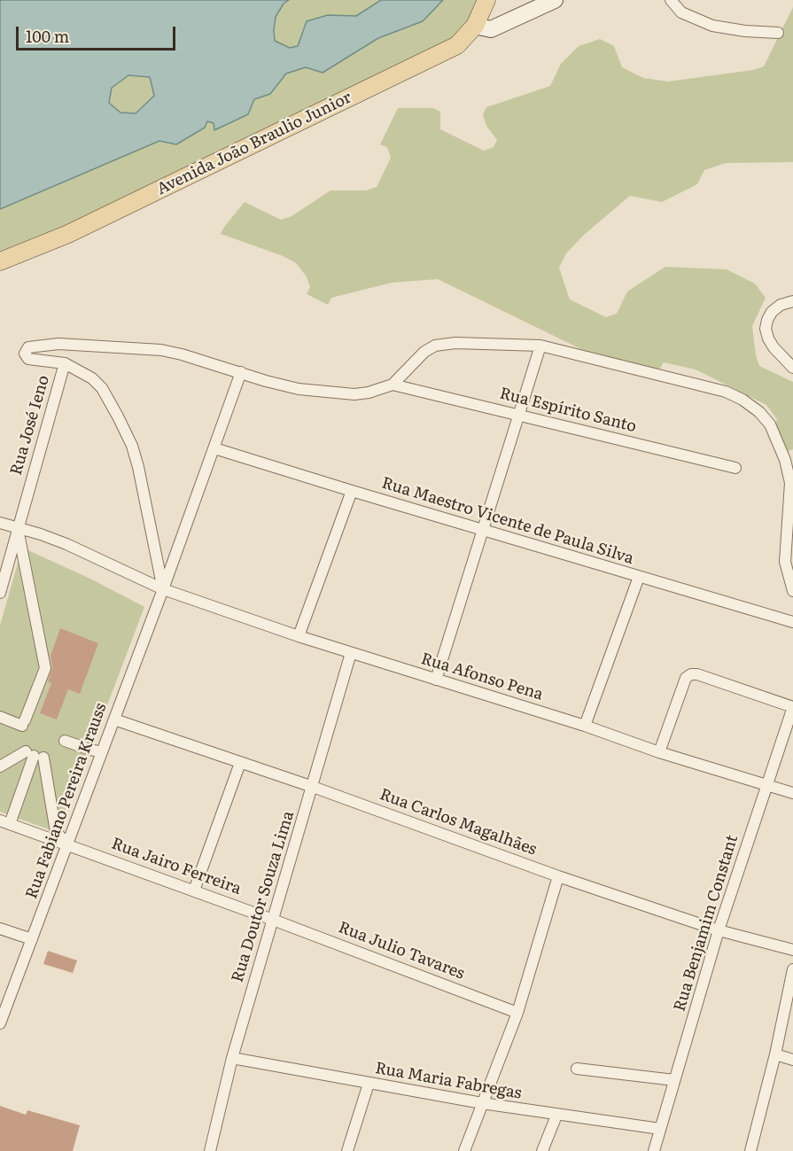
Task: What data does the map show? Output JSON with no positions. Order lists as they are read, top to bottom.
{
  "streets": {
    "main road": ["Avenida João Braulio Junior"],
    "street": [
      "Rua Espírito Santo",
      "Rua José Ieno",
      "Rua Maestro Vicente de Paula Silva",
      "Rua Afonso Pena",
      "Rua Fabiano Pereira Krauss",
      "Rua Carlos Magalhães",
      "Rua Jairo Ferreira",
      "Rua Doutor Souza Lima",
      "Rua Benjamim Constant",
      "Rua Julio Tavares",
      "Rua Maria Fabregas"
    ]
  },
  "crossings": [
    ["Rua José Ieno", "Rua Afonso Pena"],
    ["Rua Maestro Vicente de Paula Silva", "Rua Fabiano Pereira Krauss"],
    ["Rua Afonso Pena", "Rua Fabiano Pereira Krauss"],
    ["Rua Afonso Pena", "Rua Doutor Souza Lima"],
    ["Rua Afonso Pena", "Rua Benjamim Constant"],
    ["Rua Fabiano Pereira Krauss", "Rua Carlos Magalhães"],
    ["Rua Fabiano Pereira Krauss", "Rua Jairo Ferreira"],
    ["Rua Carlos Magalhães", "Rua Doutor Souza Lima"],
    ["Rua Carlos Magalhães", "Rua Benjamim Constant"],
    ["Rua Jairo Ferreira", "Rua Doutor Souza Lima"],
    ["Rua Jairo Ferreira", "Rua Julio Tavares"],
    ["Rua Doutor Souza Lima", "Rua Julio Tavares"],
    ["Rua Doutor Souza Lima", "Rua Maria Fabregas"],
    ["Rua Benjamim Constant", "Rua Maria Fabregas"]
  ],
  "scale_bar": "100 m"
}
